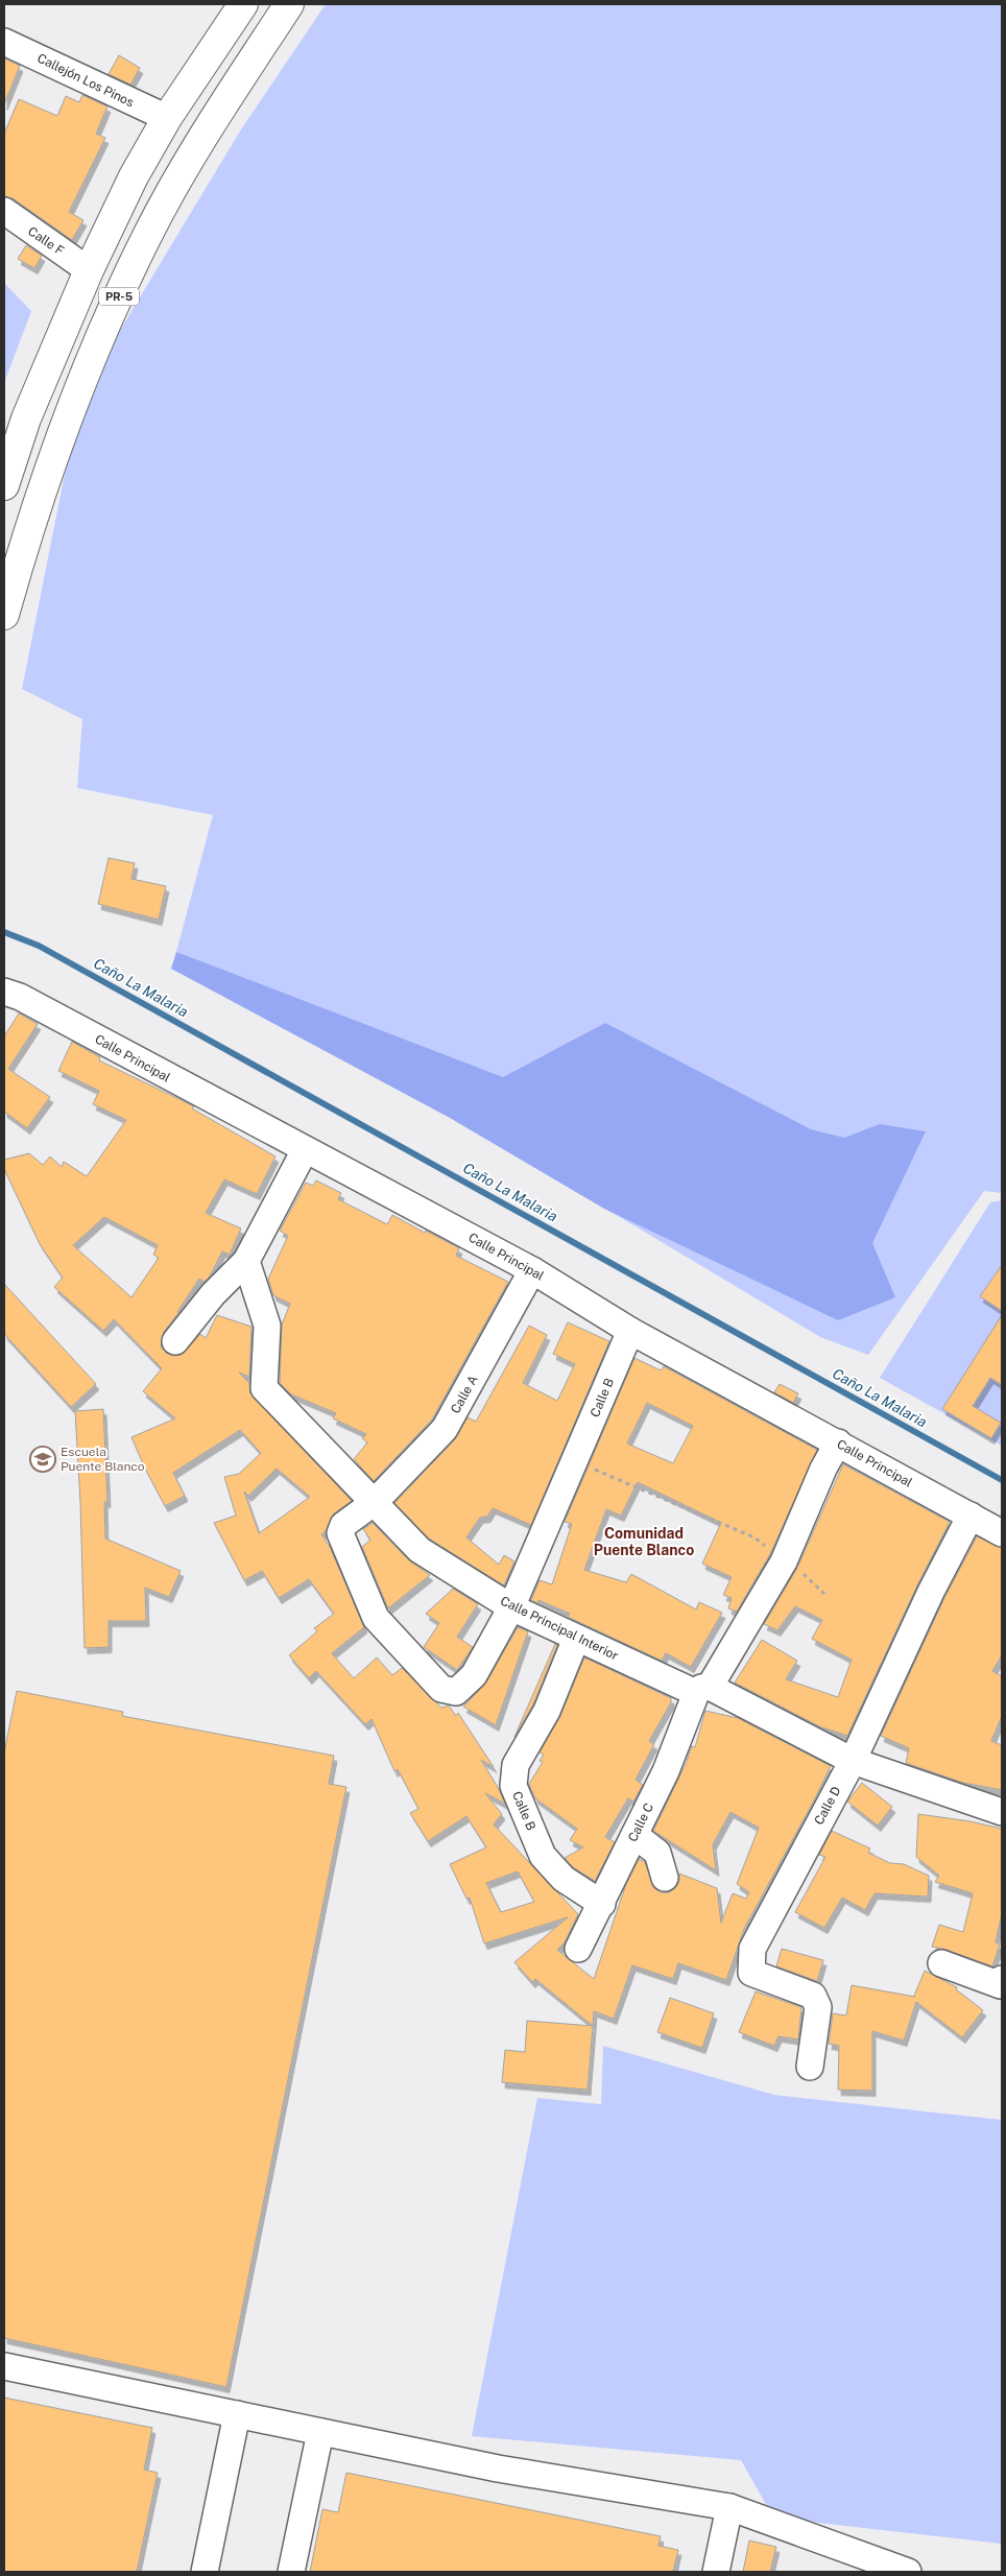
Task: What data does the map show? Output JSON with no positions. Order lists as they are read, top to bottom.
{
  "streets": {
    "main road": ["PR-5"],
    "street": [
      "Callejón Los Pinos",
      "Calle F",
      "Calle Principal",
      "Calle A",
      "Calle B",
      "Calle Principal Interior",
      "Calle D",
      "Calle C"
    ]
  },
  "crossings": [
    ["Callejón Los Pinos", "PR-5"],
    ["Calle F", "PR-5"],
    ["Calle Principal", "Calle A"],
    ["Calle Principal", "Calle B"],
    ["Calle Principal", "Calle D"],
    ["Calle Principal", "Calle C"],
    ["Calle A", "Calle B"],
    ["Calle A", "Calle Principal Interior"],
    ["Calle B", "Calle Principal Interior"],
    ["Calle B", "Calle C"],
    ["Calle Principal Interior", "Calle D"],
    ["Calle Principal Interior", "Calle C"]
  ],
  "districts": ["Comunidad Puente Blanco"],
  "water": ["Caño La Malaria"],
  "places": {
    "school or university": ["Escuela Puente Blanco"]
  }
}
